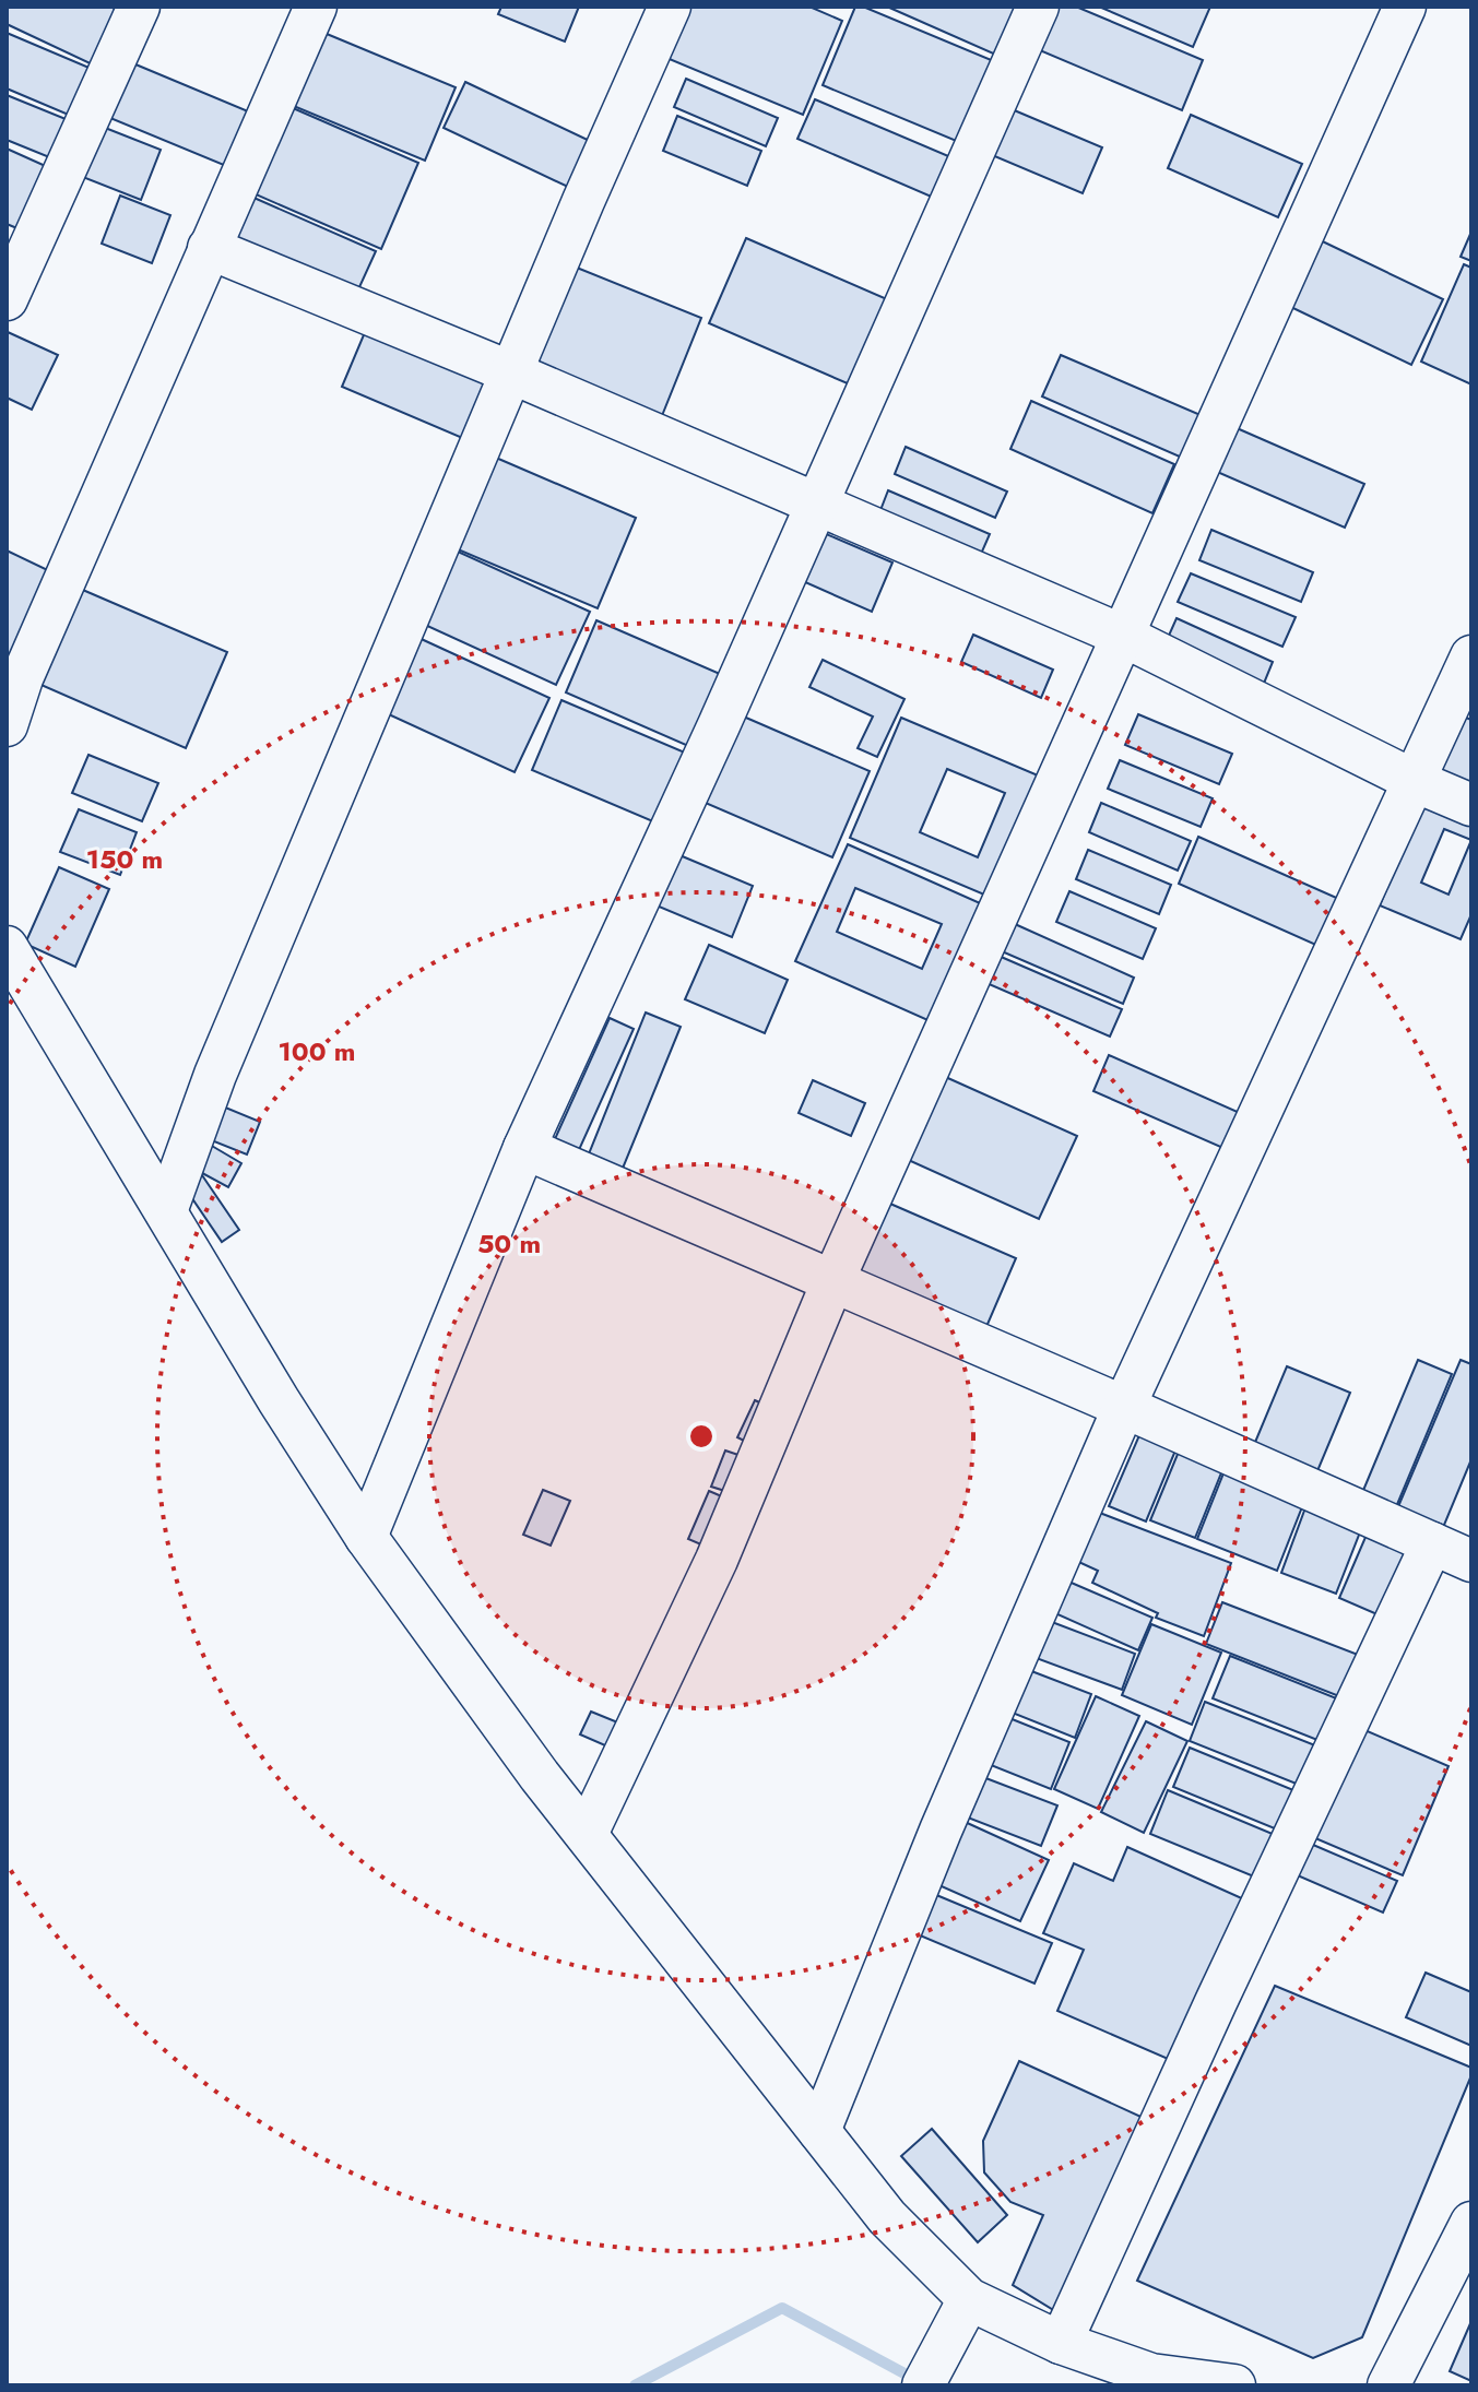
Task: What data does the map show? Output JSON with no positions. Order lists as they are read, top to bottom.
{
  "rings": ["150 m", "100 m", "50 m"]
}
